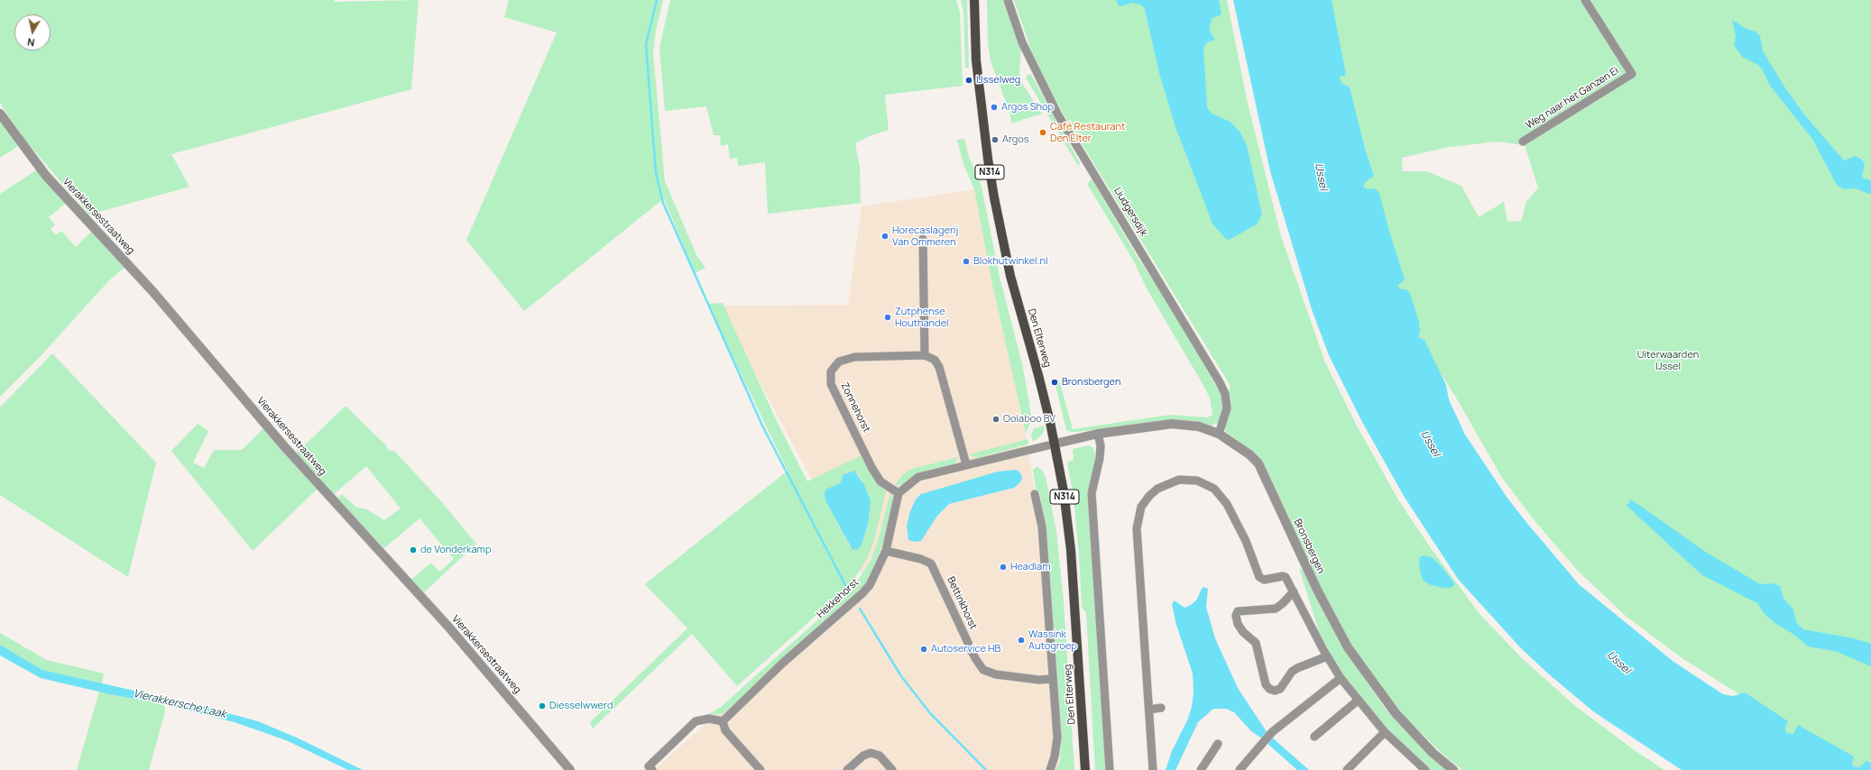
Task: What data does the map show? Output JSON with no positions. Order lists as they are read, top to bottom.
{
  "streets": {
    "main road": ["N314", "Den Elterweg"],
    "street": [
      "Weg naar het Ganzen Ei",
      "Liudgersdijk",
      "Vierakkersestraatweg",
      "Zonnehorst",
      "Bronsbergen",
      "Hekkehorst",
      "Bettinkhorst"
    ]
  },
  "crossings": [
    ["Liudgersdijk", "Bronsbergen"],
    ["Den Elterweg", "Bronsbergen"],
    ["Zonnehorst", "Hekkehorst"],
    ["Hekkehorst", "Bettinkhorst"]
  ],
  "water": ["IJssel", "Vierakkersche Laak"],
  "parks": ["Uiterwaarden IJssel"],
  "places": [
    "IJsselweg",
    "Argos Shop",
    "Café Restaurant Den Elter",
    "Argos",
    "Horecaslagerij Van Ommeren",
    "Blokhutwinkel.nl",
    "Zutphense Houthandel",
    "Bronsbergen",
    "Oolaboo BV",
    "de Vonderkamp",
    "Headlam",
    "Wassink Autogroep",
    "Autoservice HB",
    "Diesselwwerd"
  ],
  "north": "bottom"
}
